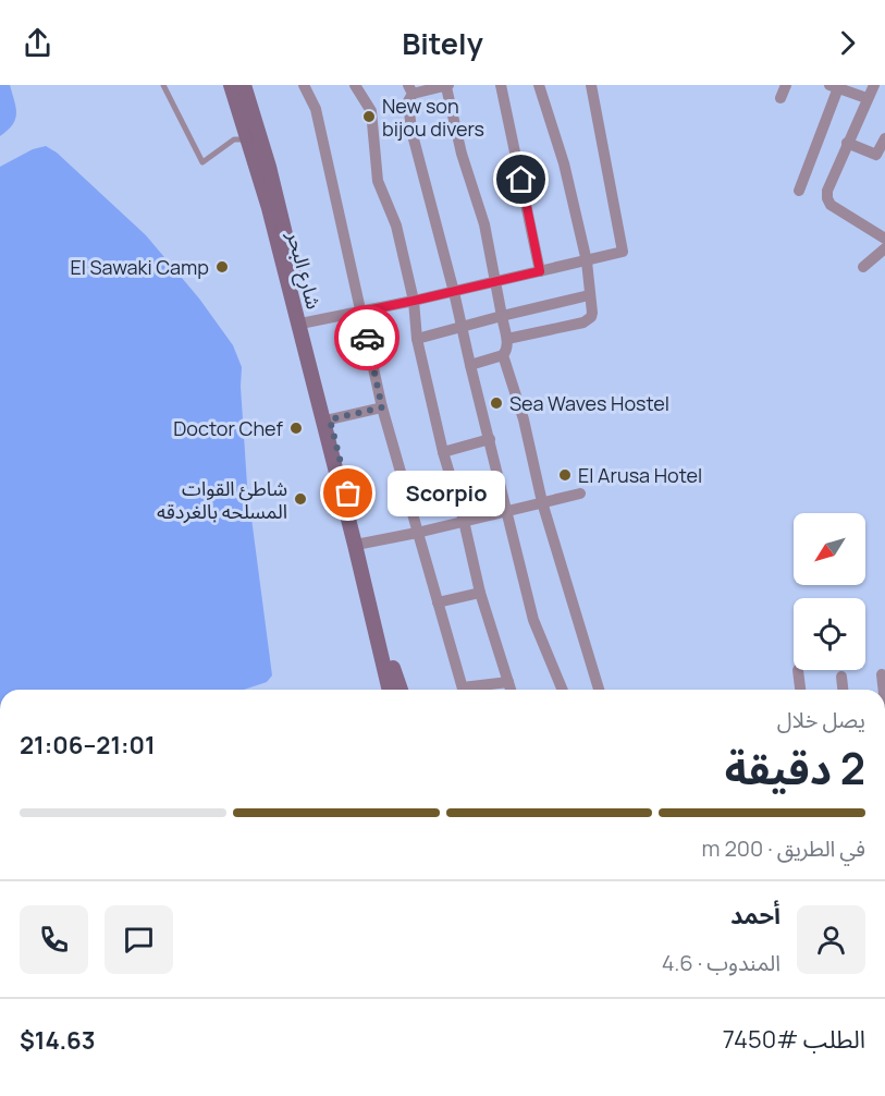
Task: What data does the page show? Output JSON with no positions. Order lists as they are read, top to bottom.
{
  "streets": {
    "main road": ["شارع البحر"]
  },
  "places": [
    "New son bijou divers",
    "El Sawaki Camp",
    "Sea Waves Hostel",
    "Doctor Chef",
    "El Arusa Hotel",
    "Scorpio",
    "شاطئ القوات المسلحه بالغردقه"
  ],
  "north": "bottom left",
  "page": {
    "header": "Bitely",
    "bubble": "Scorpio",
    "heading": ["2 دقيقة", "يصل خلال", "21:01–21:06"],
    "panel": [
      "أحمد",
      "المندوب · 4.6",
      "الطلب #7450",
      "$14.63"
    ],
    "bar": "في الطريق · 200 m"
  }
}
